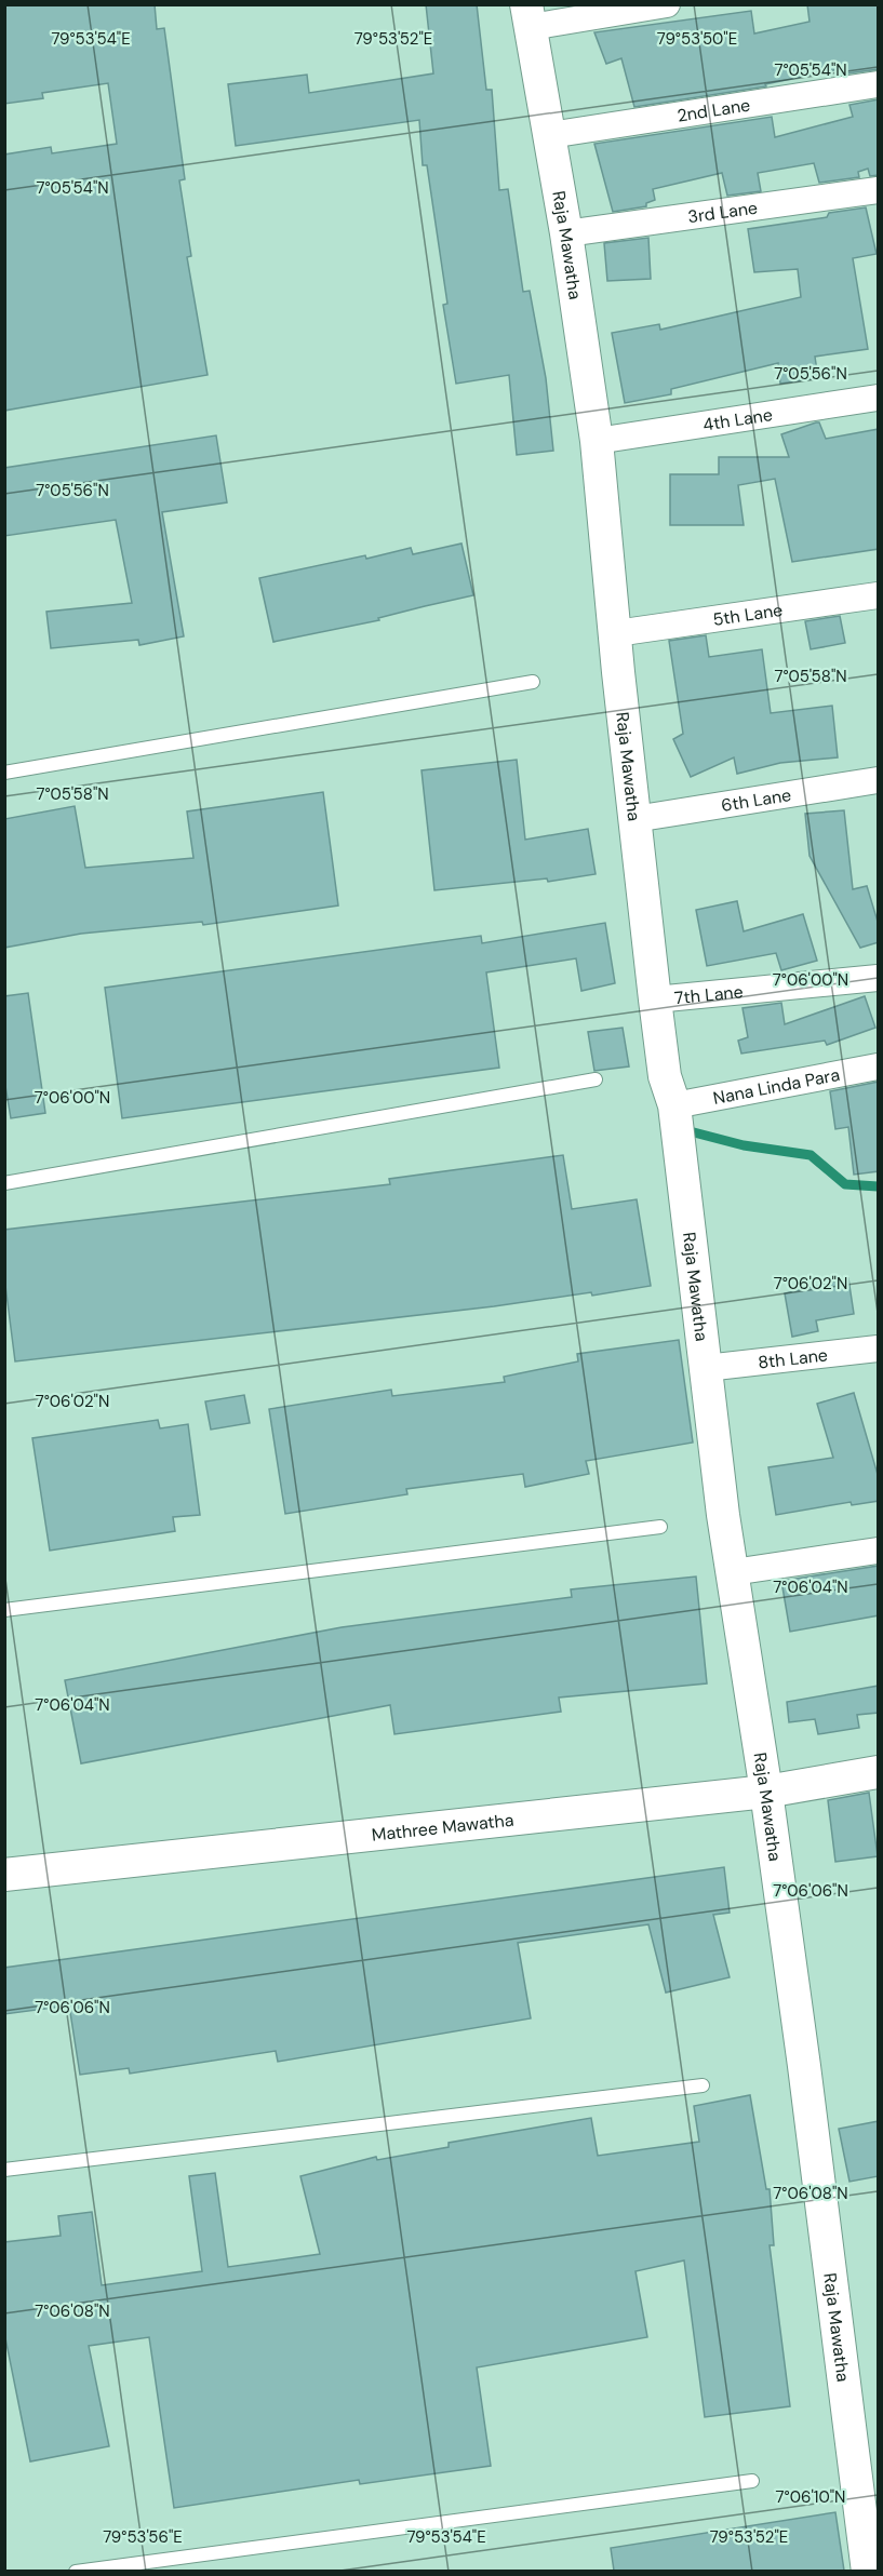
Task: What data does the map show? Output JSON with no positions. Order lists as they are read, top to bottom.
{
  "streets": {
    "street": [
      "2nd Lane",
      "3rd Lane",
      "Raja Mawatha",
      "4th Lane",
      "5th Lane",
      "6th Lane",
      "7th Lane",
      "Nana Linda Para",
      "8th Lane",
      "Mathree Mawatha"
    ]
  },
  "crossings": [
    ["2nd Lane", "Raja Mawatha"],
    ["3rd Lane", "Raja Mawatha"],
    ["Raja Mawatha", "4th Lane"],
    ["Raja Mawatha", "5th Lane"],
    ["Raja Mawatha", "6th Lane"],
    ["Raja Mawatha", "7th Lane"],
    ["Raja Mawatha", "Nana Linda Para"],
    ["Raja Mawatha", "8th Lane"],
    ["Raja Mawatha", "Mathree Mawatha"]
  ],
  "coordinates": [
    "79°53'54\"E",
    "79°53'52\"E",
    "79°53'50\"E",
    "7°05'54\"N",
    "7°05'56\"N",
    "7°05'58\"N",
    "7°06'00\"N",
    "7°06'02\"N",
    "7°06'04\"N",
    "7°06'06\"N",
    "7°06'08\"N",
    "7°06'10\"N",
    "79°53'56\"E"
  ]
}
